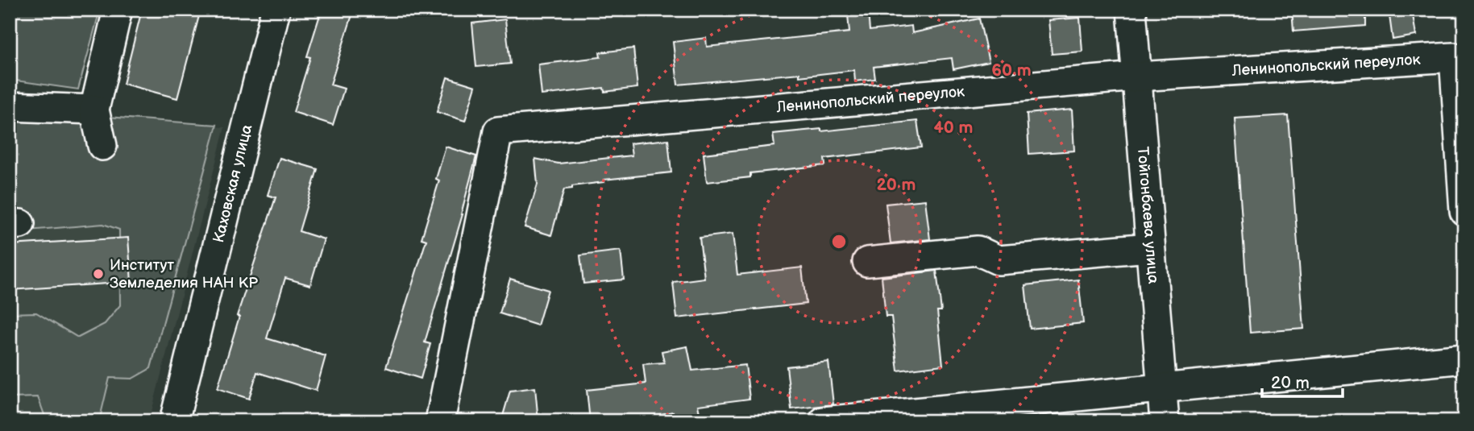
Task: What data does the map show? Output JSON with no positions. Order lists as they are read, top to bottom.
{
  "streets": {
    "street": ["Ленинопольский переулок", "Каховская улица", "Тойгонбаева улица"]
  },
  "crossings": [
    ["Ленинопольский переулок", "Тойгонбаева улица"]
  ],
  "places": ["Институт Земледелия НАН КР"],
  "scale_bar": "20 m",
  "rings": ["60 m", "40 m", "20 m"]
}
